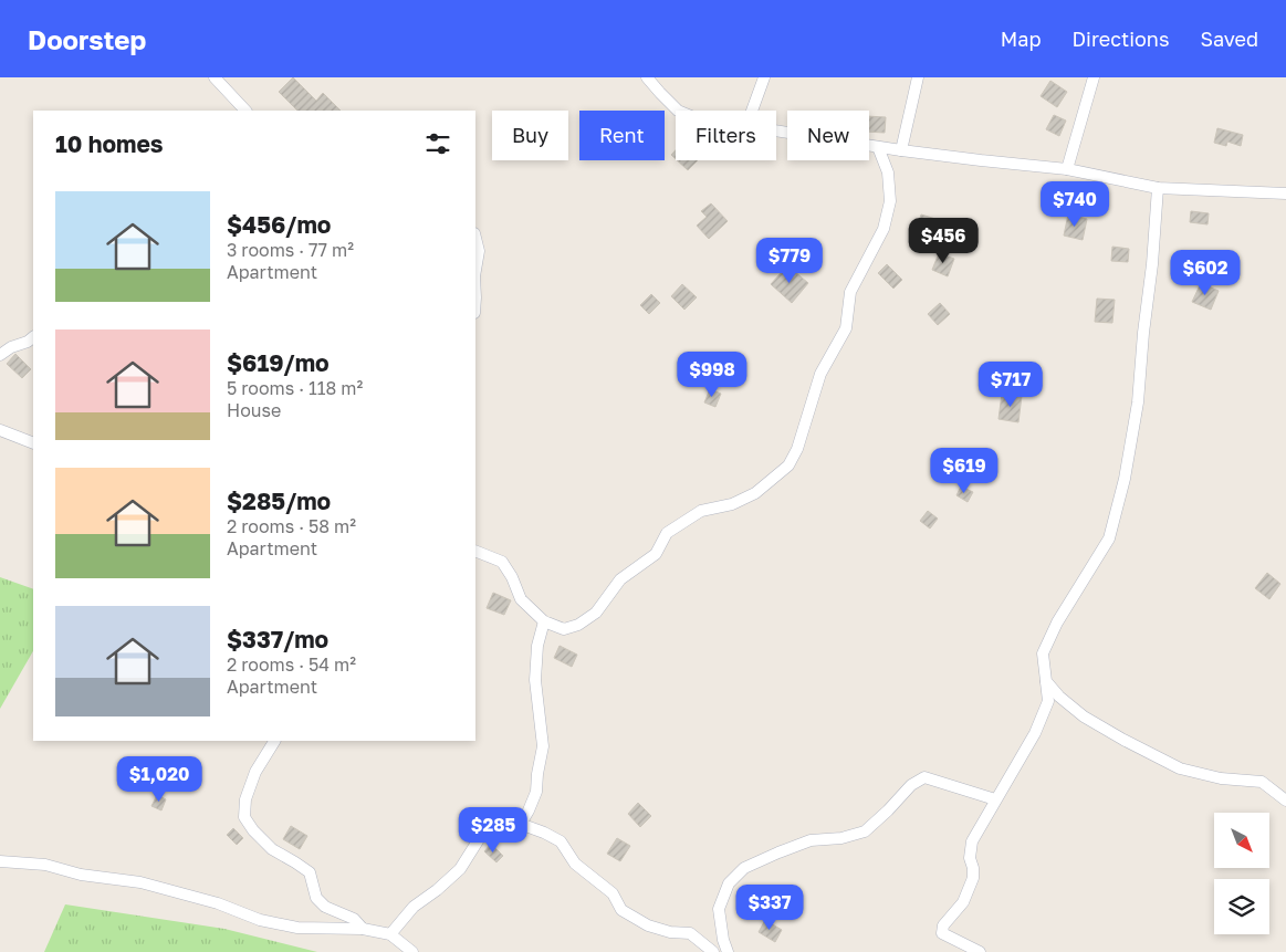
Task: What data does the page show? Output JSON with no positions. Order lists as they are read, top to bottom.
{
  "north": "bottom right",
  "page": {
    "header": "Doorstep",
    "nav": ["Map", "Directions", "Saved"],
    "chip": [
      "Buy",
      "Rent",
      "Filters",
      "New"
    ],
    "heading": "10 homes",
    "list": [
      {
        "name": "$456/mo",
        "note": "3 rooms · 77 m² · Apartment"
      },
      {
        "name": "$619/mo",
        "note": "5 rooms · 118 m² · House"
      },
      {
        "name": "$285/mo",
        "note": "2 rooms · 58 m² · Apartment"
      },
      {
        "name": "$337/mo",
        "note": "2 rooms · 54 m² · Apartment"
      }
    ],
    "price": [
      "$740",
      "$456",
      "$779",
      "$602",
      "$998",
      "$717",
      "$619",
      "$1,020",
      "$285",
      "$337"
    ]
  }
}
